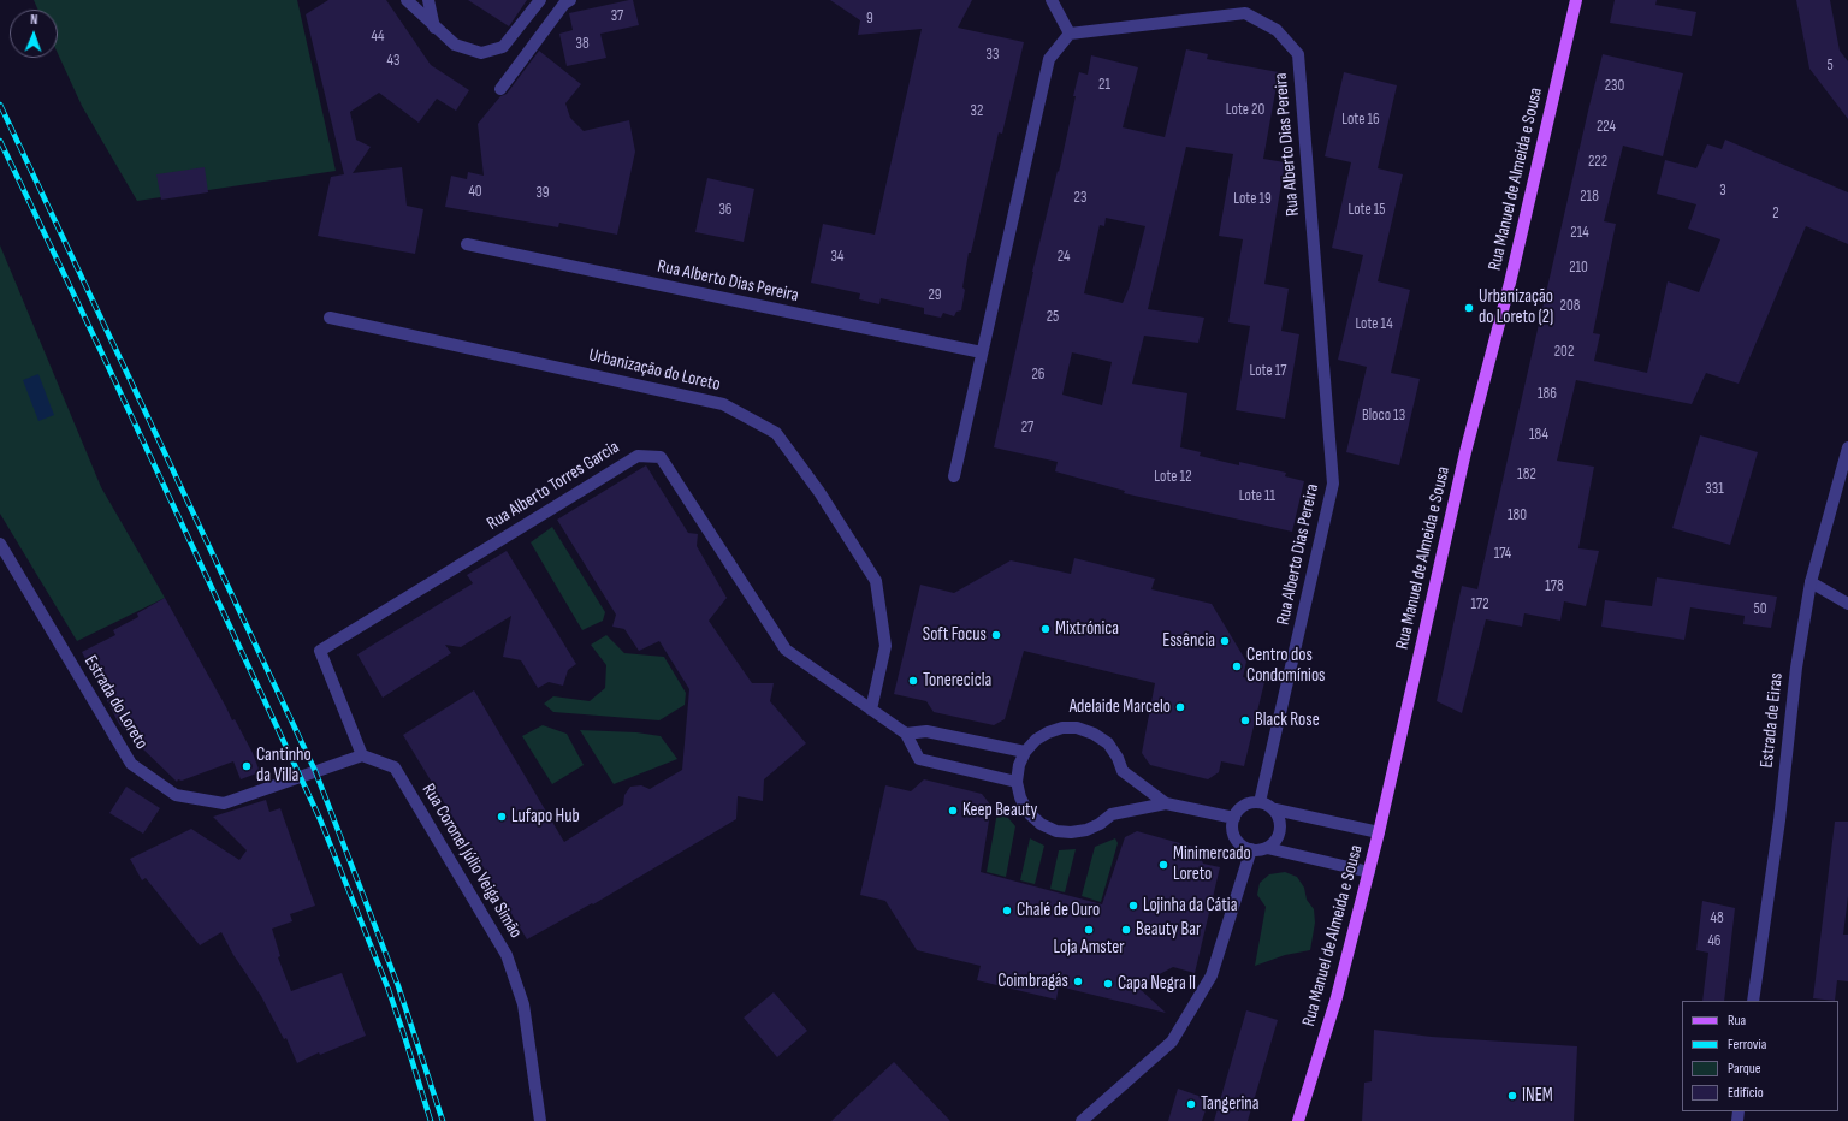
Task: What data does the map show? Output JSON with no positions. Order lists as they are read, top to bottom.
{
  "streets": {
    "main road": ["Rua Manuel de Almeida e Sousa"],
    "street": [
      "Rua Alberto Dias Pereira",
      "Urbanização do Loreto",
      "Rua Alberto Torres Garcia",
      "Estrada do Loreto",
      "Estrada de Eiras",
      "Rua Coronel Júlio Veiga Simão"
    ]
  },
  "crossings": [
    ["Urbanização do Loreto", "Rua Alberto Torres Garcia"],
    ["Rua Alberto Torres Garcia", "Estrada do Loreto"],
    ["Rua Alberto Torres Garcia", "Rua Coronel Júlio Veiga Simão"],
    ["Estrada do Loreto", "Rua Coronel Júlio Veiga Simão"]
  ],
  "places": [
    "Urbanização do Loreto (2)",
    "Mixtrónica",
    "Soft Focus",
    "Essência",
    "Centro dos Condomínios",
    "Tonerecicla",
    "Adelaide Marcelo",
    "Black Rose",
    "Cantinho da Villa",
    "Keep Beauty",
    "Lufapo Hub",
    "Minimercado Loreto",
    "Lojinha da Cátia",
    "Chalé de Ouro",
    "Loja Amster",
    "Beauty Bar",
    "Coimbragás",
    "Capa Negra II",
    "INEM",
    "Tangerina"
  ],
  "house_numbers": [
    "37",
    "9",
    "44",
    "38",
    "33",
    "43",
    "5",
    "21",
    "230",
    "Lote 20",
    "32",
    "Lote 16",
    "224",
    "222",
    "3",
    "40",
    "39",
    "218",
    "23",
    "Lote 19",
    "36",
    "Lote 15",
    "2",
    "214",
    "34",
    "24",
    "210",
    "29",
    "208",
    "25",
    "Lote 14",
    "202",
    "Lote 17",
    "26",
    "186",
    "Bloco 13",
    "27",
    "184",
    "182",
    "Lote 12",
    "331",
    "Lote 11",
    "180",
    "174",
    "178",
    "172",
    "50",
    "48",
    "46"
  ],
  "legend": [
    "Rua",
    "Ferrovia",
    "Parque",
    "Edifício"
  ],
  "north": "top"
}
